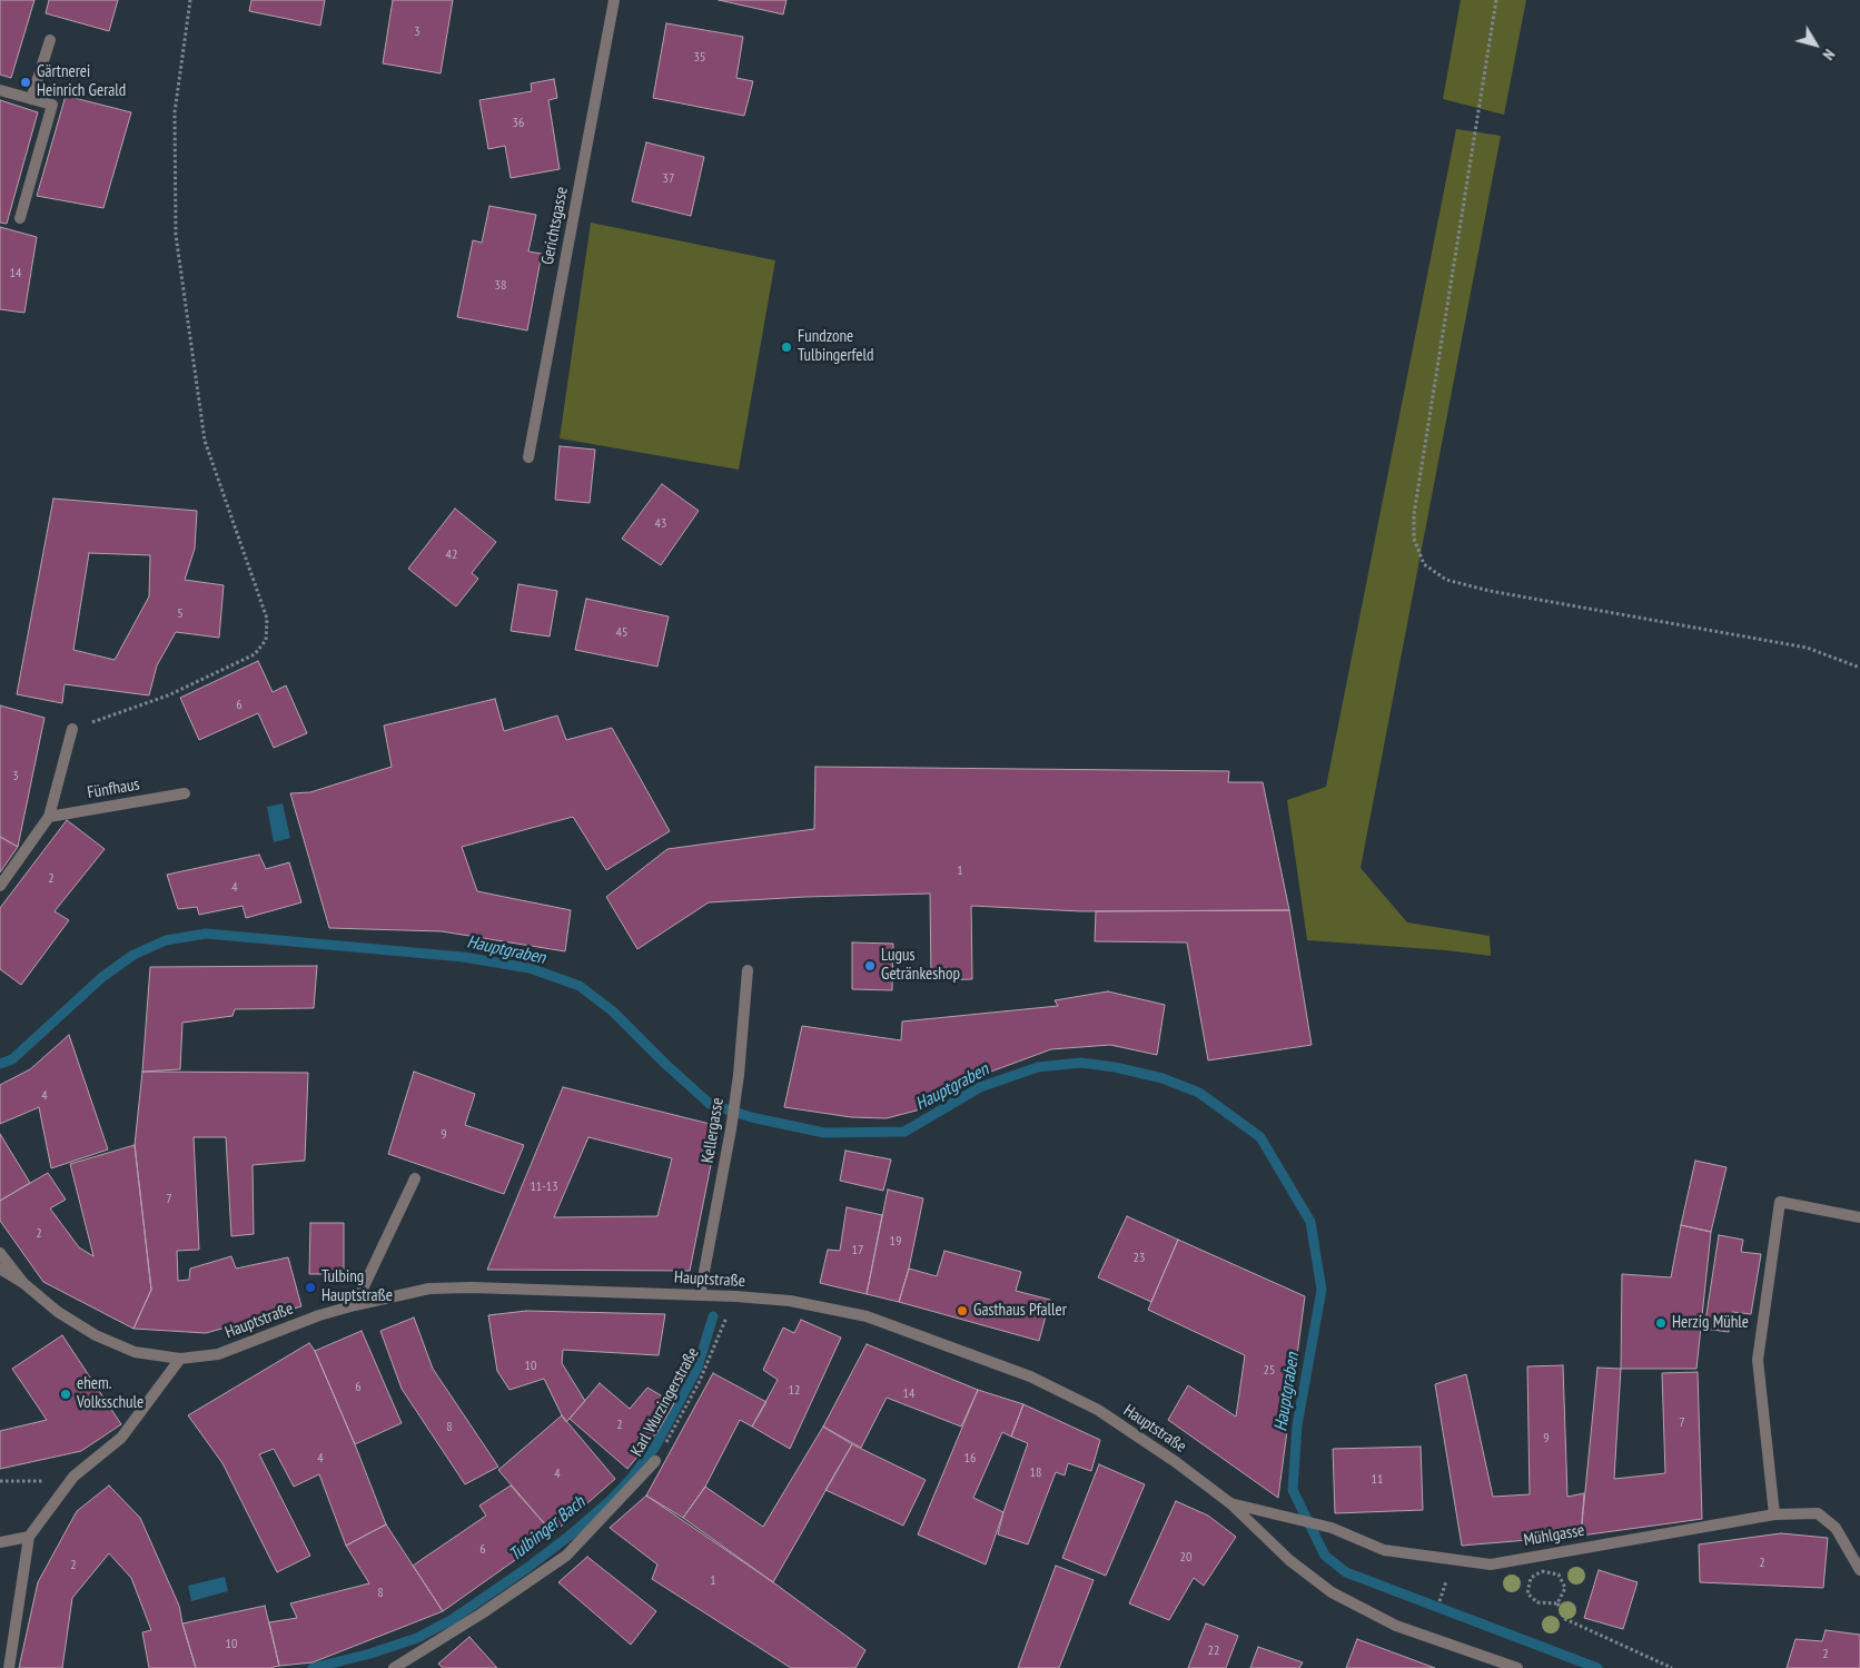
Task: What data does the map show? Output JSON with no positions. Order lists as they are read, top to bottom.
{
  "streets": {
    "street": [
      "Gerichtsgasse",
      "Fünfhaus",
      "Kellergasse",
      "Hauptstraße",
      "Karl Wurzingerstraße",
      "Mühlgasse"
    ]
  },
  "crossings": [
    ["Kellergasse", "Hauptstraße"],
    ["Hauptstraße", "Karl Wurzingerstraße"],
    ["Hauptstraße", "Mühlgasse"]
  ],
  "water": ["Hauptgraben", "Tulbinger Bach"],
  "places": [
    "Gärtnerei Heinrich Gerald",
    "Fundzone Tulbingerfeld",
    "Lugus Getränkeshop",
    "Tulbing Hauptstraße",
    "Gasthaus Pfaller",
    "Herzig Mühle",
    "ehem. Volksschule"
  ],
  "house_numbers": [
    "3",
    "35",
    "36",
    "37",
    "14",
    "38",
    "43",
    "42",
    "5",
    "45",
    "6",
    "3",
    "1",
    "2",
    "4",
    "4",
    "9",
    "11-13",
    "7",
    "2",
    "19",
    "17",
    "23",
    "10",
    "25",
    "6",
    "12",
    "14",
    "7",
    "2",
    "8",
    "9",
    "4",
    "16",
    "18",
    "4",
    "11",
    "6",
    "20",
    "2",
    "2",
    "1",
    "8",
    "10",
    "22",
    "2"
  ],
  "north": "bottom right"
}
